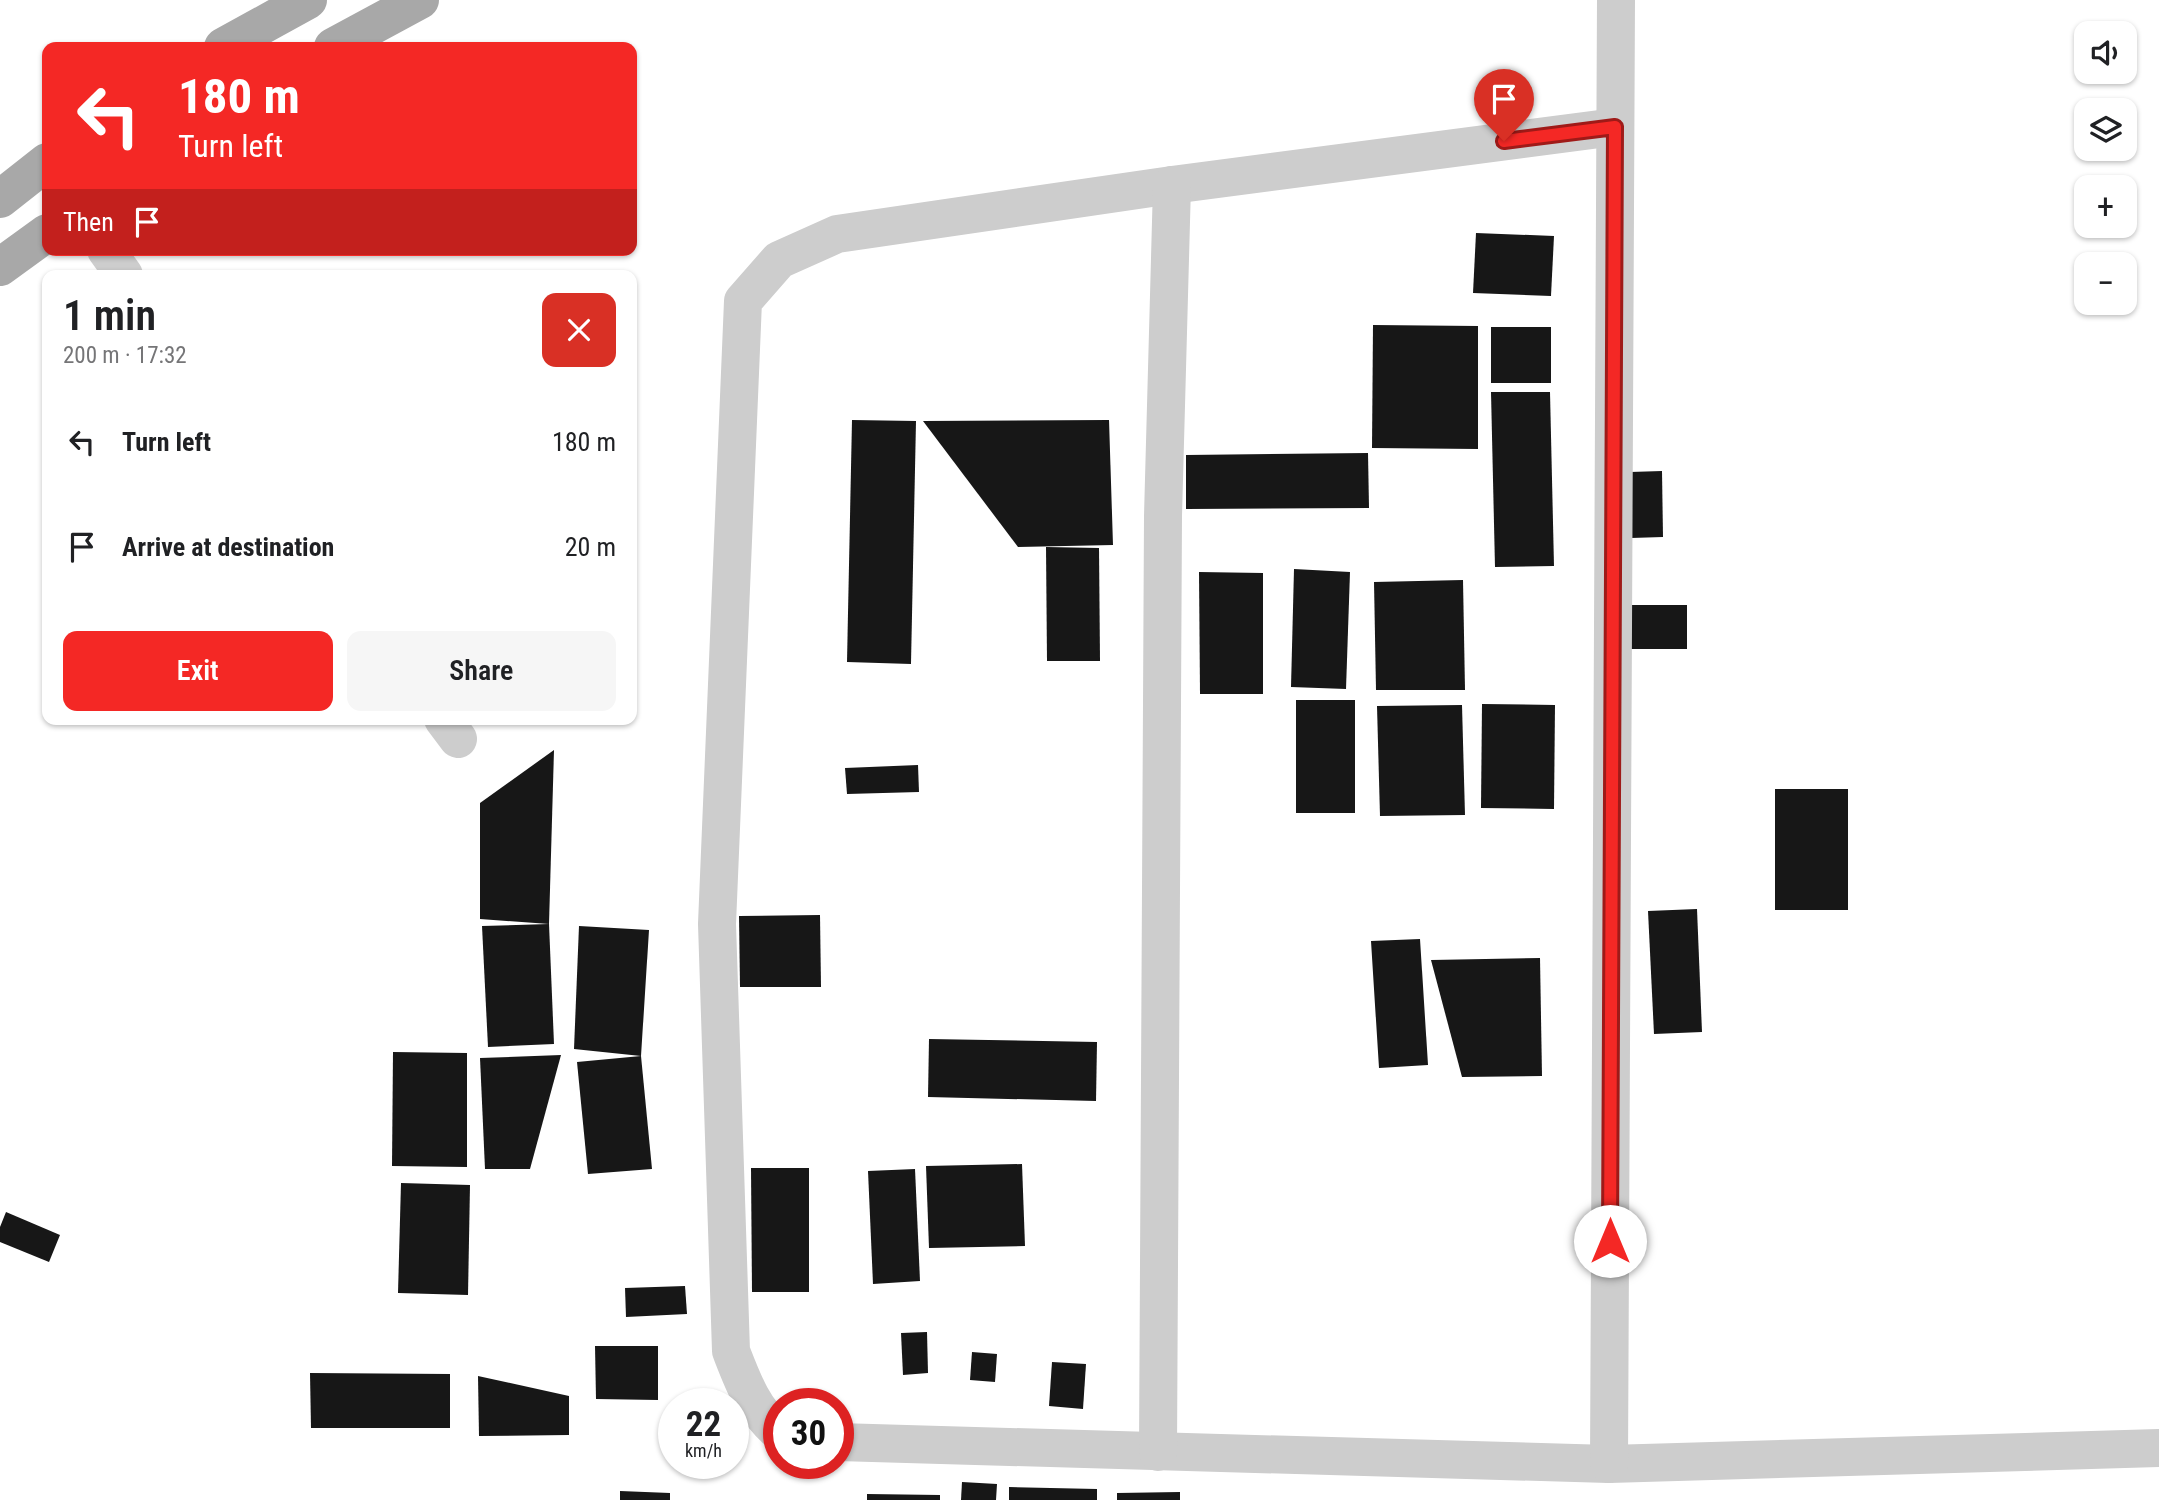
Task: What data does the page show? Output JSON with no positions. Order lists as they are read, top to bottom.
{
  "page": {
    "map_buttons": ["+", "−"],
    "turn": ["180 m", "Turn left"],
    "then": "Then",
    "heading": ["1 min", "200 m · 17:32"],
    "list": [
      {
        "name": "Turn left",
        "value": "180 m"
      },
      {
        "name": "Arrive at destination",
        "value": "20 m"
      }
    ],
    "buttons": ["Exit", "Share"],
    "speed": "22 km/h",
    "limit": "30"
  }
}
